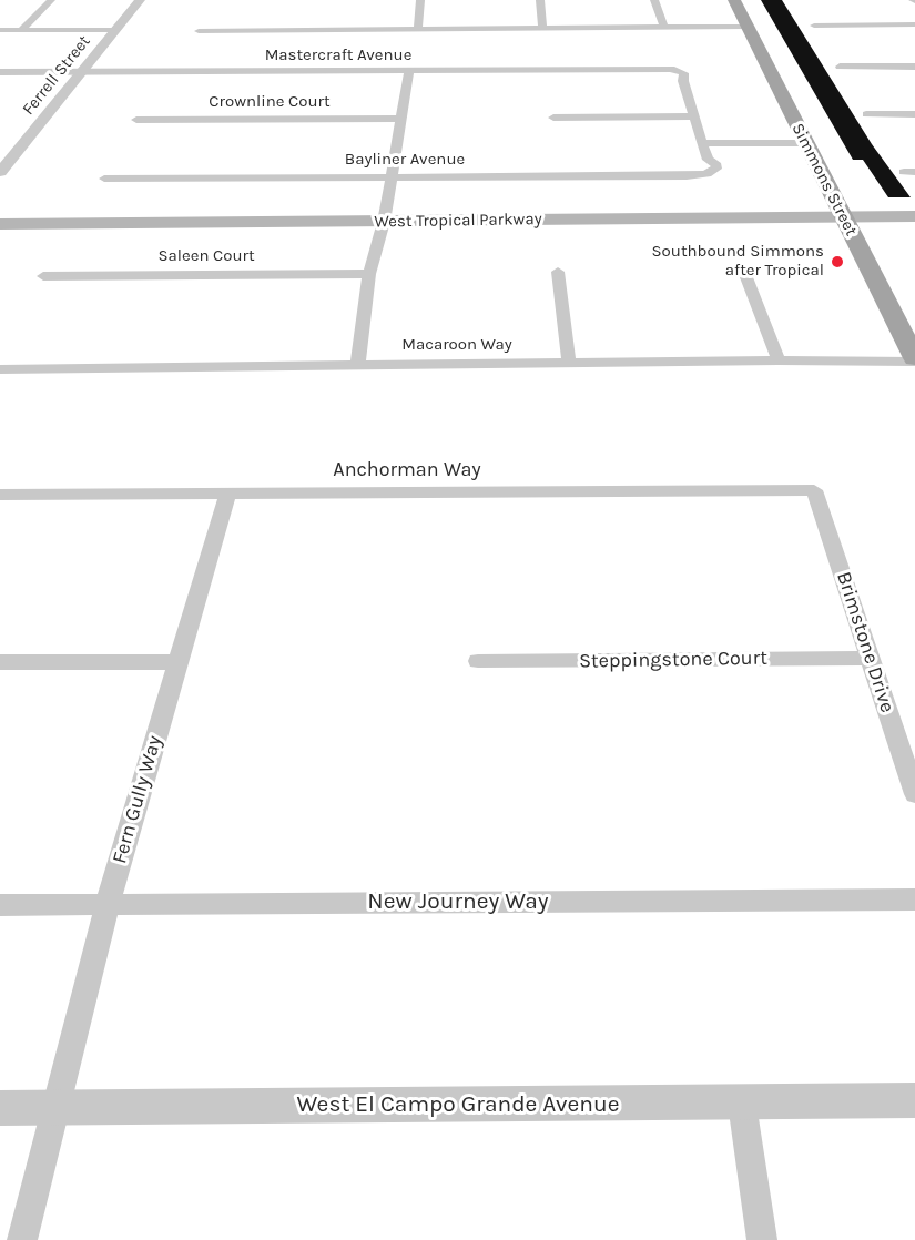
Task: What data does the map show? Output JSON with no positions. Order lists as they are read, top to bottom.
{
  "streets": {
    "main road": ["Simmons Street", "West Tropical Parkway"],
    "street": [
      "Mastercraft Avenue",
      "Ferrell Street",
      "Crownline Court",
      "Bayliner Avenue",
      "Saleen Court",
      "Macaroon Way",
      "Anchorman Way",
      "Brimstone Drive",
      "Steppingstone Court",
      "Fern Gully Way",
      "New Journey Way",
      "West El Campo Grande Avenue"
    ]
  },
  "crossings": [
    ["Mastercraft Avenue", "Ferrell Street"],
    ["Simmons Street", "West Tropical Parkway"],
    ["Simmons Street", "Macaroon Way"],
    ["Anchorman Way", "Brimstone Drive"],
    ["Anchorman Way", "Fern Gully Way"],
    ["Brimstone Drive", "Steppingstone Court"],
    ["Fern Gully Way", "New Journey Way"],
    ["Fern Gully Way", "West El Campo Grande Avenue"]
  ],
  "places": ["Southbound Simmons after Tropical"]
}
